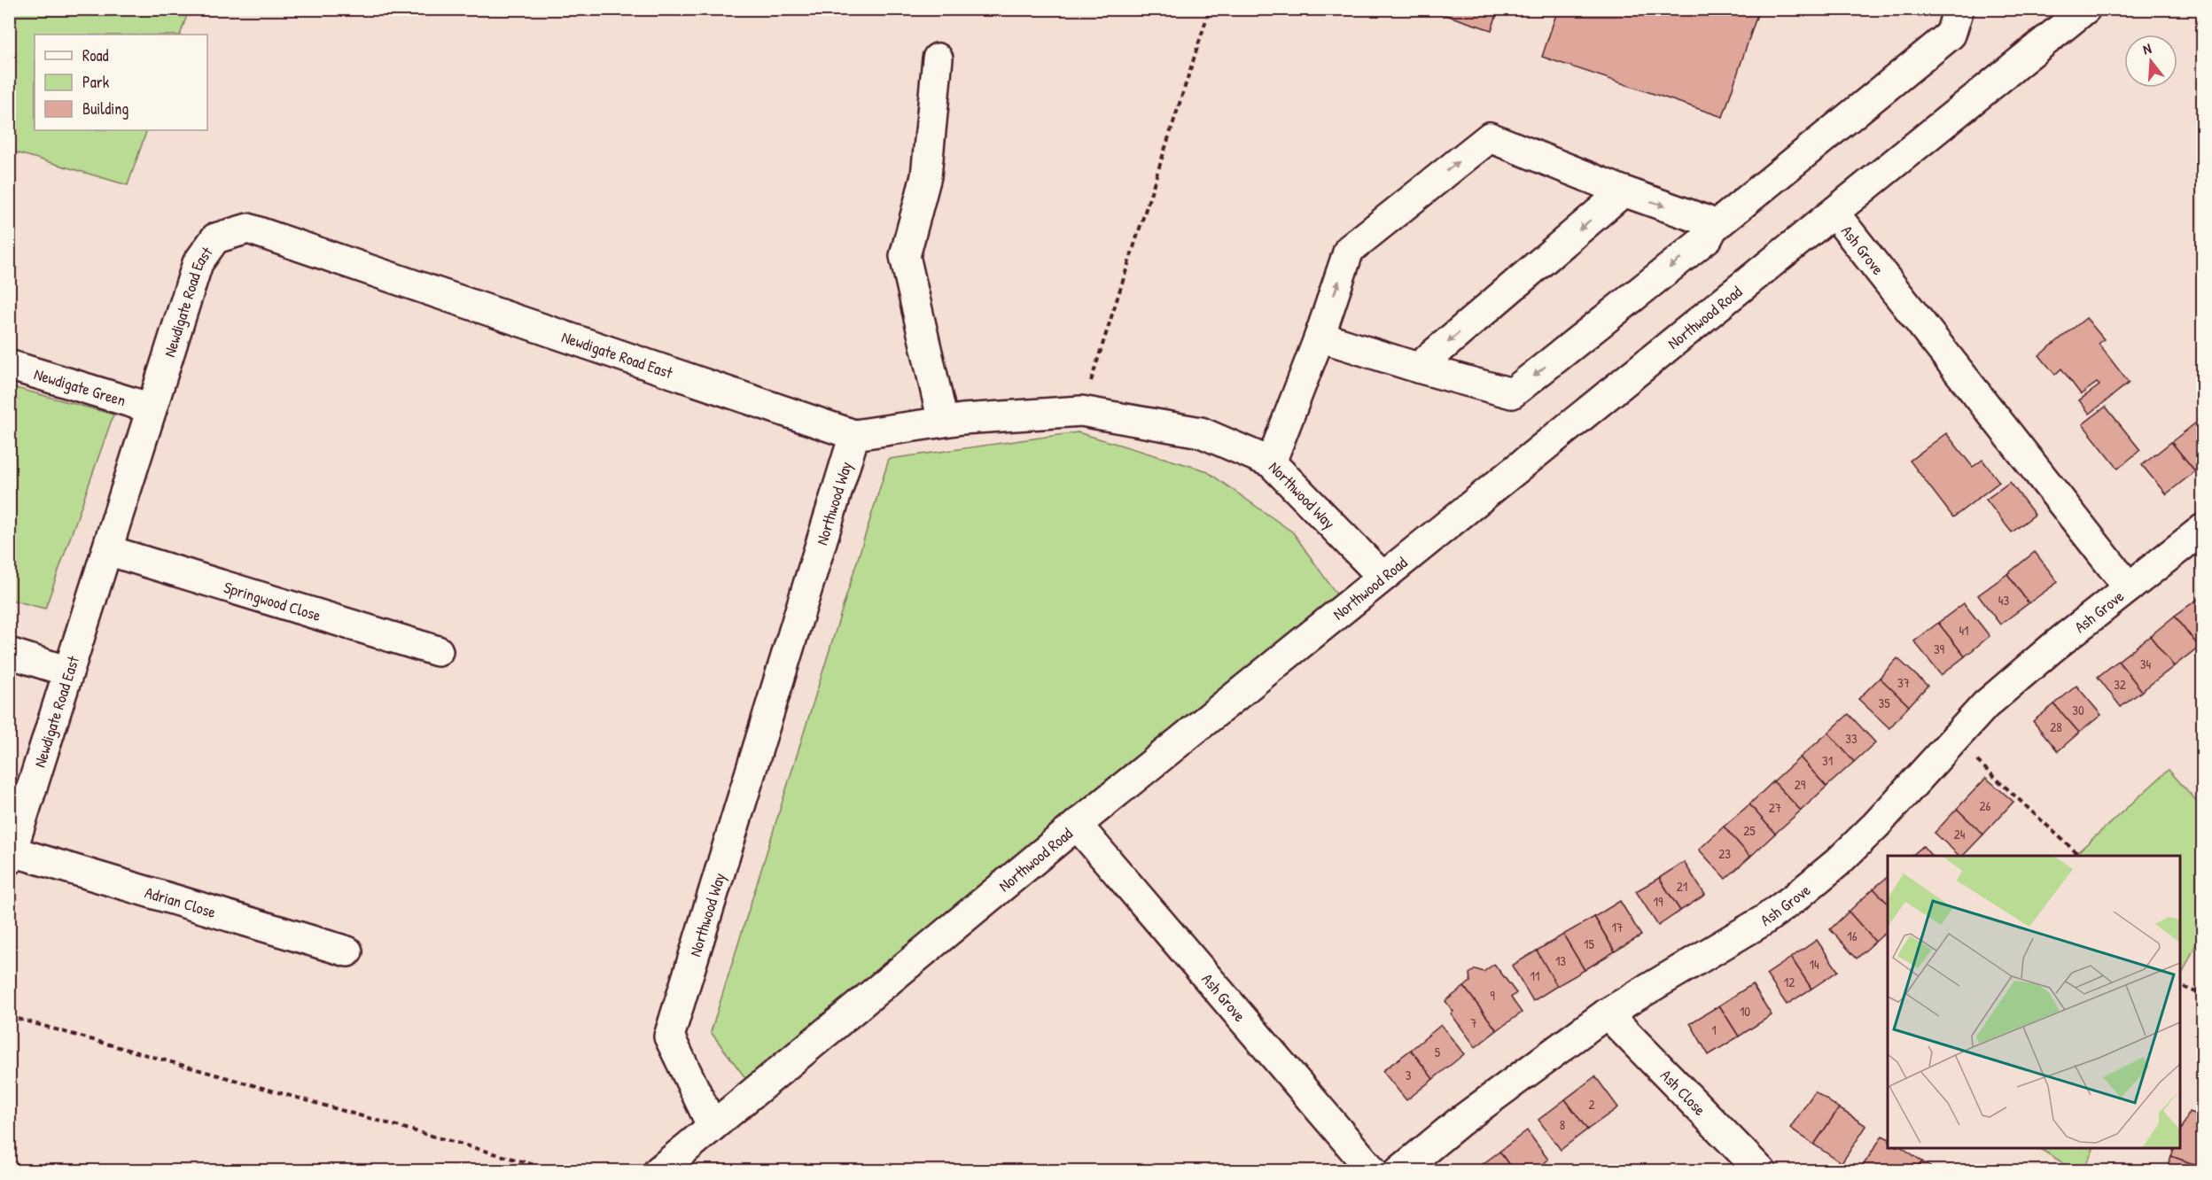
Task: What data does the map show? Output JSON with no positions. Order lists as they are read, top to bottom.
{
  "streets": {
    "street": [
      "Ash Grove",
      "Newdigate Road East",
      "Northwood Road",
      "Newdigate Green",
      "Northwood Way",
      "Springwood Close",
      "Adrian Close",
      "Ash Close"
    ]
  },
  "crossings": [
    ["Ash Grove", "Northwood Road"],
    ["Ash Grove", "Ash Close"],
    ["Newdigate Road East", "Newdigate Green"],
    ["Newdigate Road East", "Northwood Way"],
    ["Newdigate Road East", "Springwood Close"],
    ["Newdigate Road East", "Adrian Close"],
    ["Northwood Road", "Northwood Way"]
  ],
  "house_numbers": [
    "43",
    "41",
    "39",
    "34",
    "37",
    "32",
    "35",
    "30",
    "28",
    "33",
    "31",
    "29",
    "26",
    "27",
    "25",
    "24",
    "23",
    "21",
    "19",
    "17",
    "16",
    "15",
    "13",
    "14",
    "11",
    "12",
    "9",
    "10",
    "7",
    "1",
    "5",
    "3",
    "2",
    "8"
  ],
  "legend": ["Road", "Park", "Building"],
  "north": "top"
}
